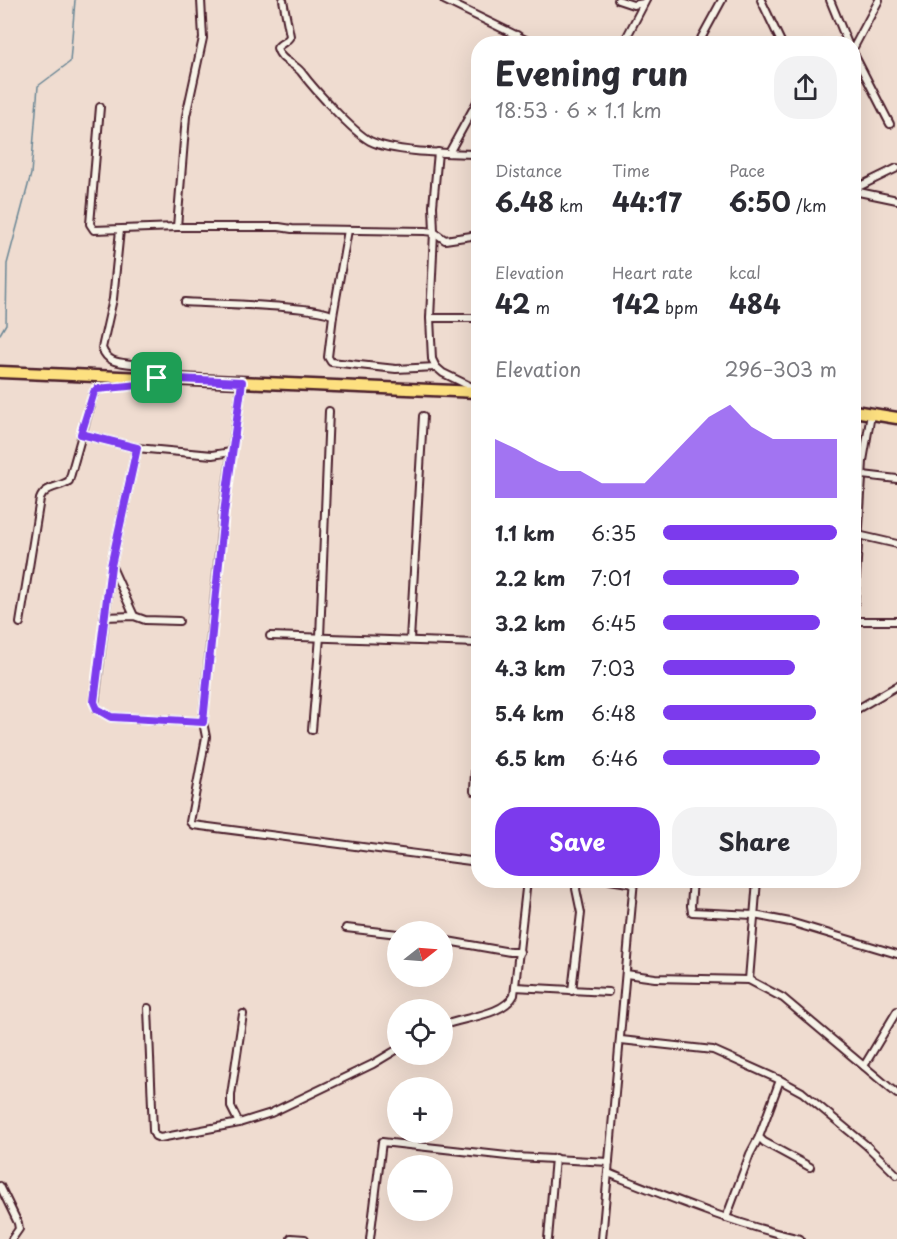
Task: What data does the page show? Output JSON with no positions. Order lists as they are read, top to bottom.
{
  "north": "right",
  "page": {
    "heading": ["Evening run", "18:53 · 6 × 1.1 km"],
    "stats": [
      ["Distance", "6.48 km"],
      ["Time", "44:17"],
      ["Pace", "6:50 /km"],
      ["Elevation", "42 m"],
      ["Heart rate", "142 bpm"],
      ["kcal", "484"]
    ],
    "chart": ["Elevation", "296–303 m"],
    "list": [
      {
        "name": "1.1 km",
        "note": "6:35"
      },
      {
        "name": "2.2 km",
        "note": "7:01"
      },
      {
        "name": "3.2 km",
        "note": "6:45"
      },
      {
        "name": "4.3 km",
        "note": "7:03"
      },
      {
        "name": "5.4 km",
        "note": "6:48"
      },
      {
        "name": "6.5 km",
        "note": "6:46"
      }
    ],
    "buttons": ["Save", "Share"],
    "map_buttons": ["+", "−"]
  }
}
